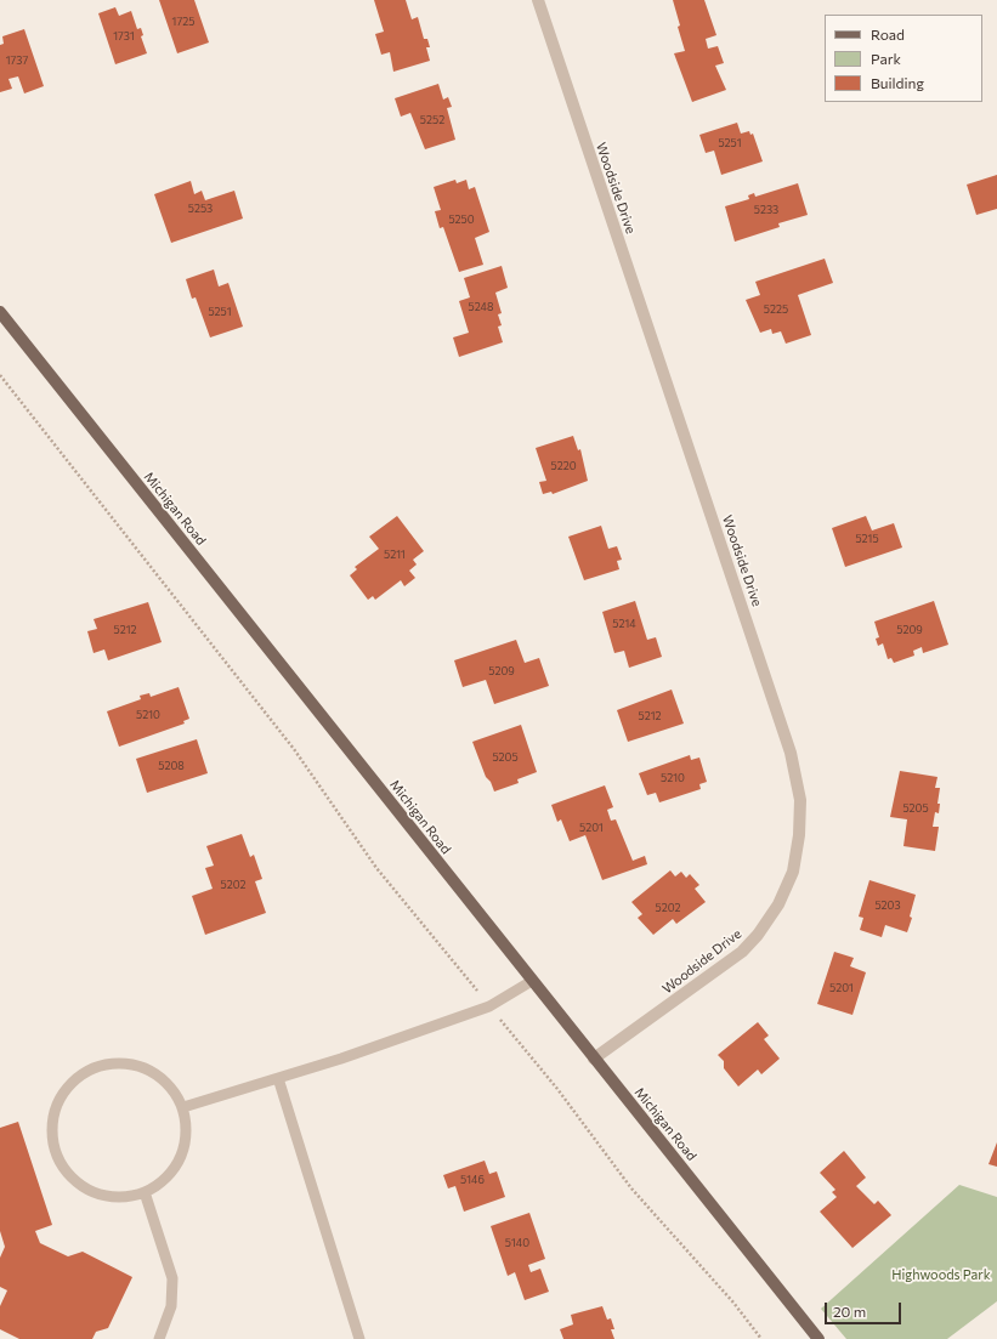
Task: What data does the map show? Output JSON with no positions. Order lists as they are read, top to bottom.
{
  "streets": {
    "main road": ["Michigan Road"],
    "street": ["Woodside Drive"]
  },
  "crossings": [
    ["Woodside Drive", "Michigan Road"]
  ],
  "parks": ["Highwoods Park"],
  "house_numbers": [
    "1725",
    "1731",
    "1737",
    "5252",
    "5251",
    "5253",
    "5233",
    "5250",
    "5248",
    "5225",
    "5251",
    "5220",
    "5215",
    "5211",
    "5214",
    "5212",
    "5209",
    "5209",
    "5210",
    "5212",
    "5205",
    "5208",
    "5210",
    "5205",
    "5201",
    "5202",
    "5203",
    "5202",
    "5201",
    "5146",
    "5140"
  ],
  "legend": ["Road", "Park", "Building"],
  "scale_bar": "20 m"
}
